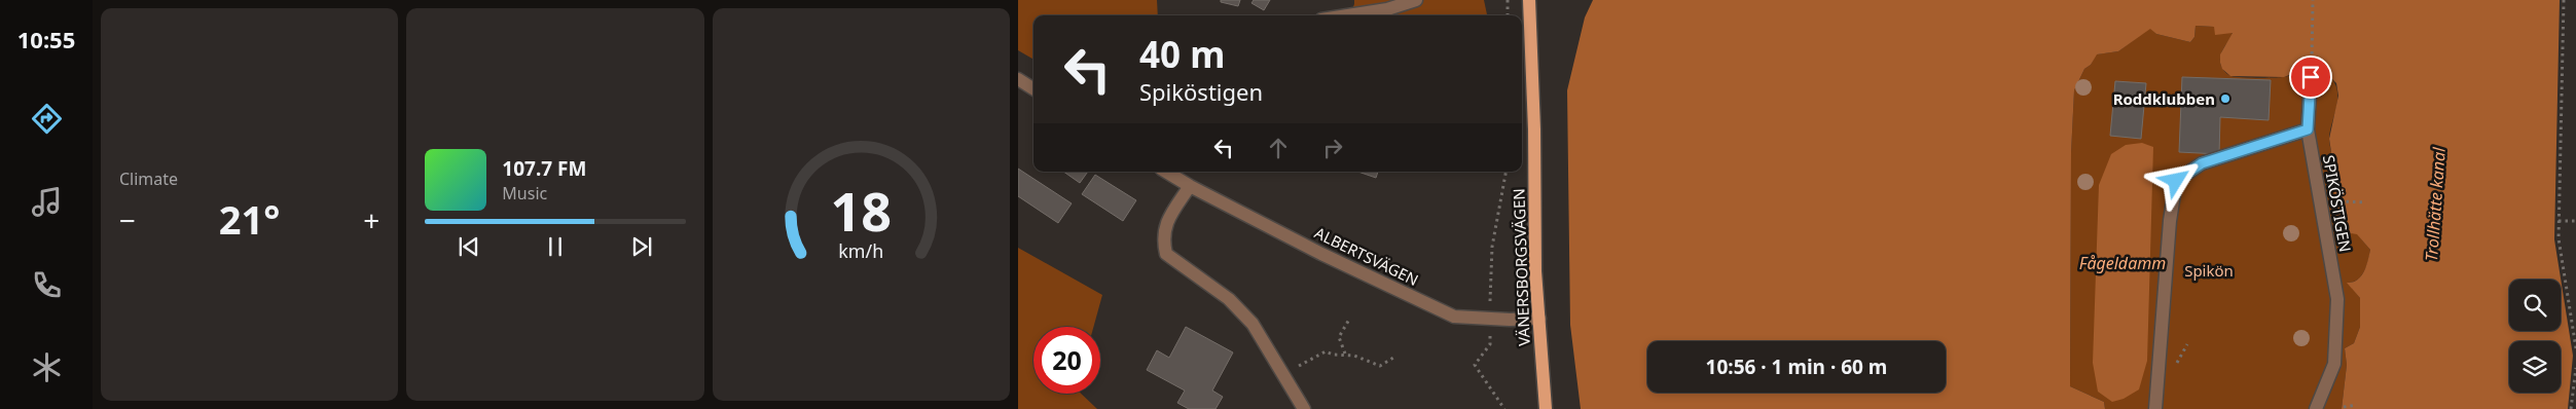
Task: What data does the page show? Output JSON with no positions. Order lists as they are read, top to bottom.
{
  "streets": {
    "main road": ["VÄNERSBORGSVÄGEN"],
    "street": ["SPIKÖSTIGEN", "ALBERTSVÄGEN"]
  },
  "crossings": [
    ["ALBERTSVÄGEN", "VÄNERSBORGSVÄGEN"]
  ],
  "water": ["Trollhätte kanal", "Fågeldamm"],
  "parks": ["Spikön"],
  "places": ["Roddklubben"],
  "page": {
    "tabs": "10:55",
    "tile": "Climate",
    "turn": ["40 m", "Spiköstigen"],
    "song": ["107.7 FM", "Music"],
    "heat": ["−", "21°", "+"],
    "limit": "20",
    "trip": "10:56 · 1 min · 60 m",
    "gauge": ["18", "km/h"]
  }
}
